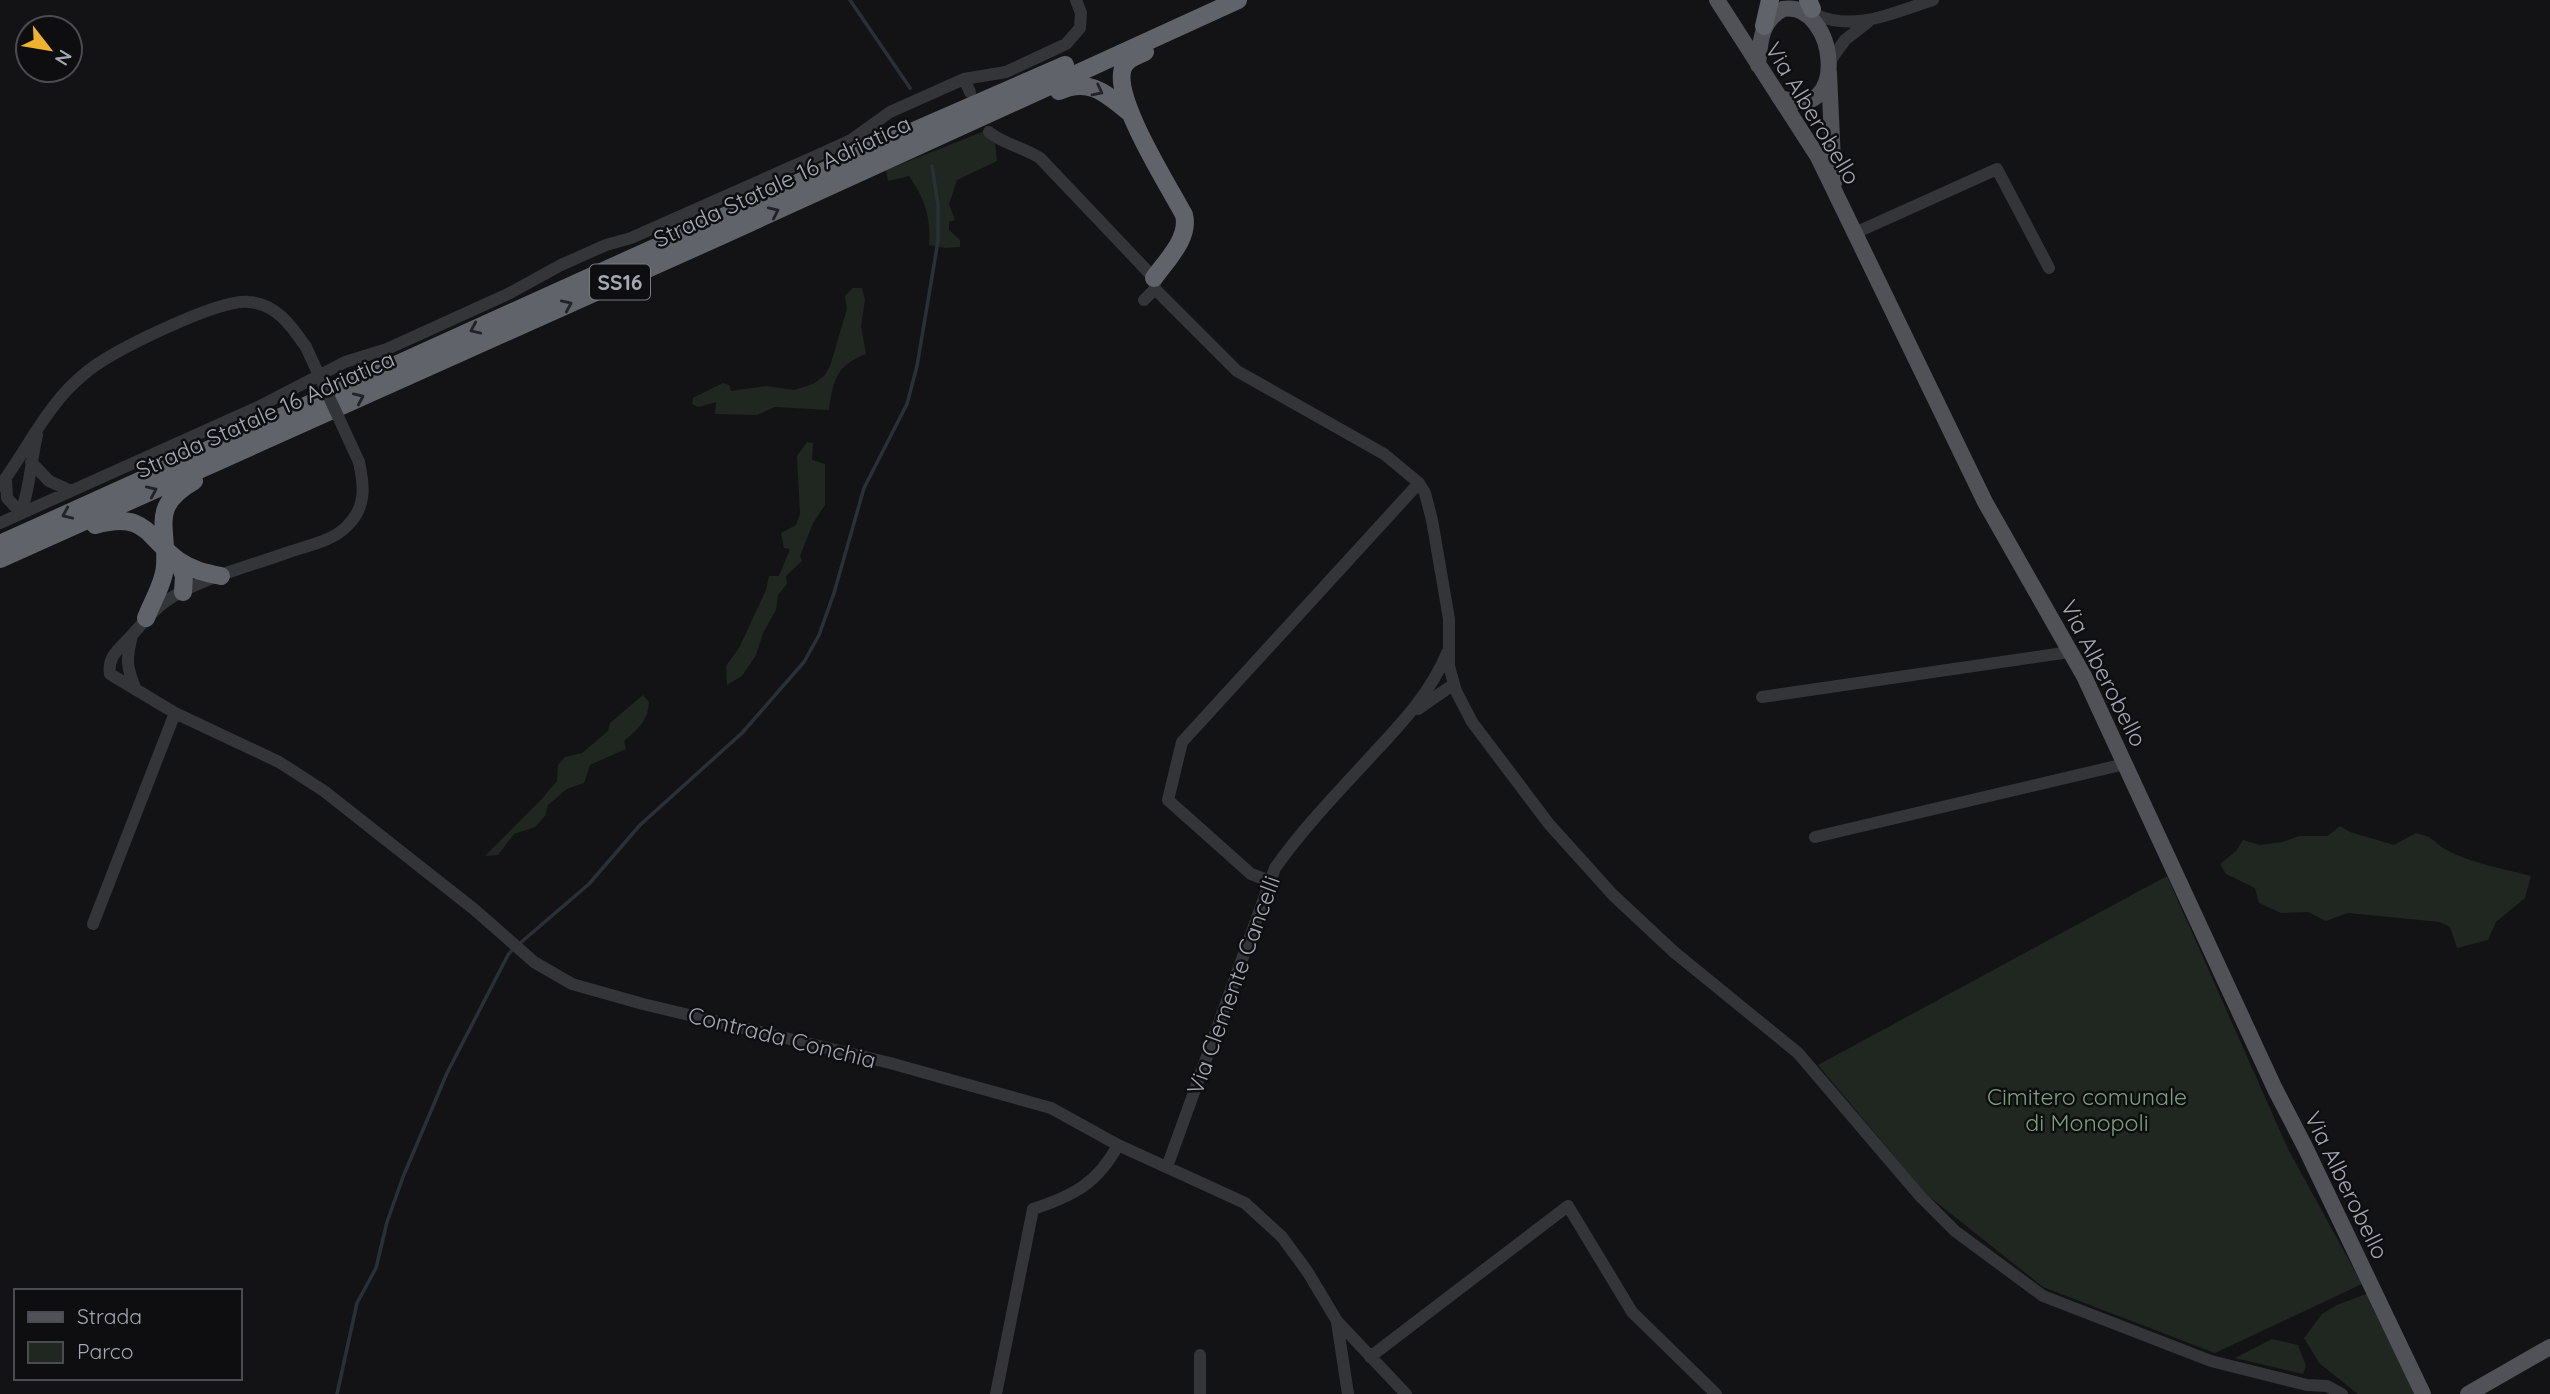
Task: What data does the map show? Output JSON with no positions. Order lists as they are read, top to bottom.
{
  "streets": {
    "highway": ["Strada Statale 16 Adriatica", "SS16"],
    "main road": ["Via Alberobello"],
    "street": ["Via Clemente Cancelli", "Contrada Conchia"]
  },
  "crossings": [
    ["Via Clemente Cancelli", "Contrada Conchia"]
  ],
  "parks": ["Cimitero comunale di Monopoli"],
  "legend": ["Strada", "Parco"],
  "north": "bottom right"
}
